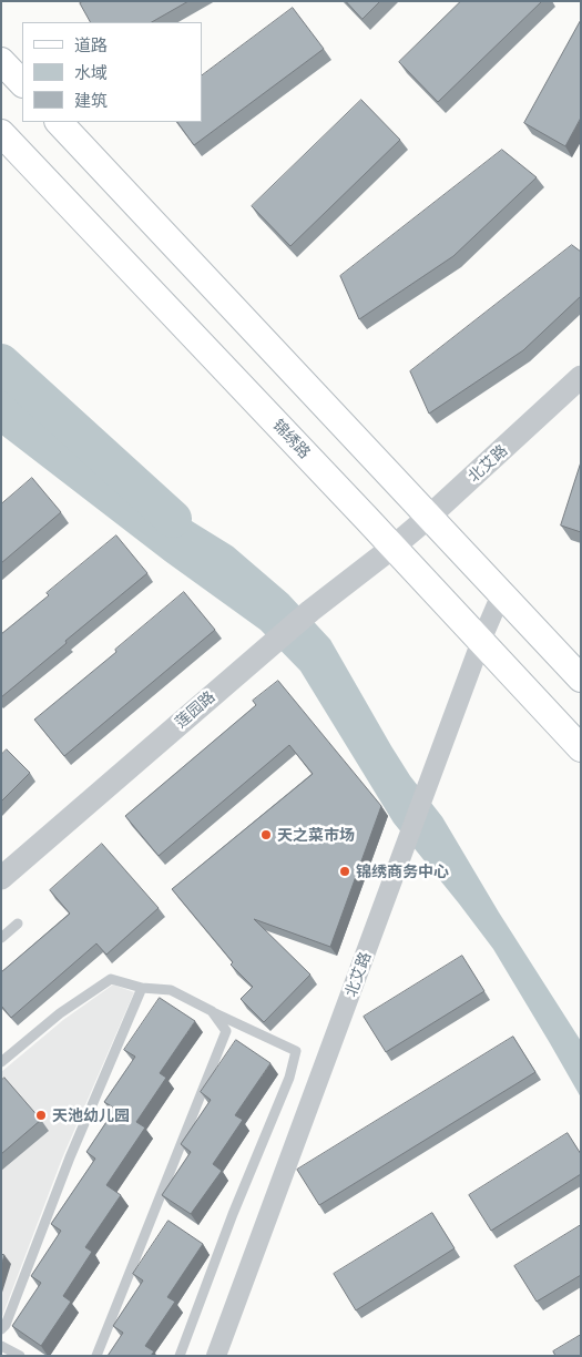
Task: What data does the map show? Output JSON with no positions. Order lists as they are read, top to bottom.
{
  "streets": {
    "main road": ["锦绣路"],
    "street": ["北艾路", "莲园路"]
  },
  "crossings": [
    ["锦绣路", "北艾路"],
    ["锦绣路", "莲园路"],
    ["北艾路", "莲园路"]
  ],
  "places": ["天之菜市场", "锦绣商务中心", "天池幼儿园"],
  "legend": ["道路", "水域", "建筑"]
}
